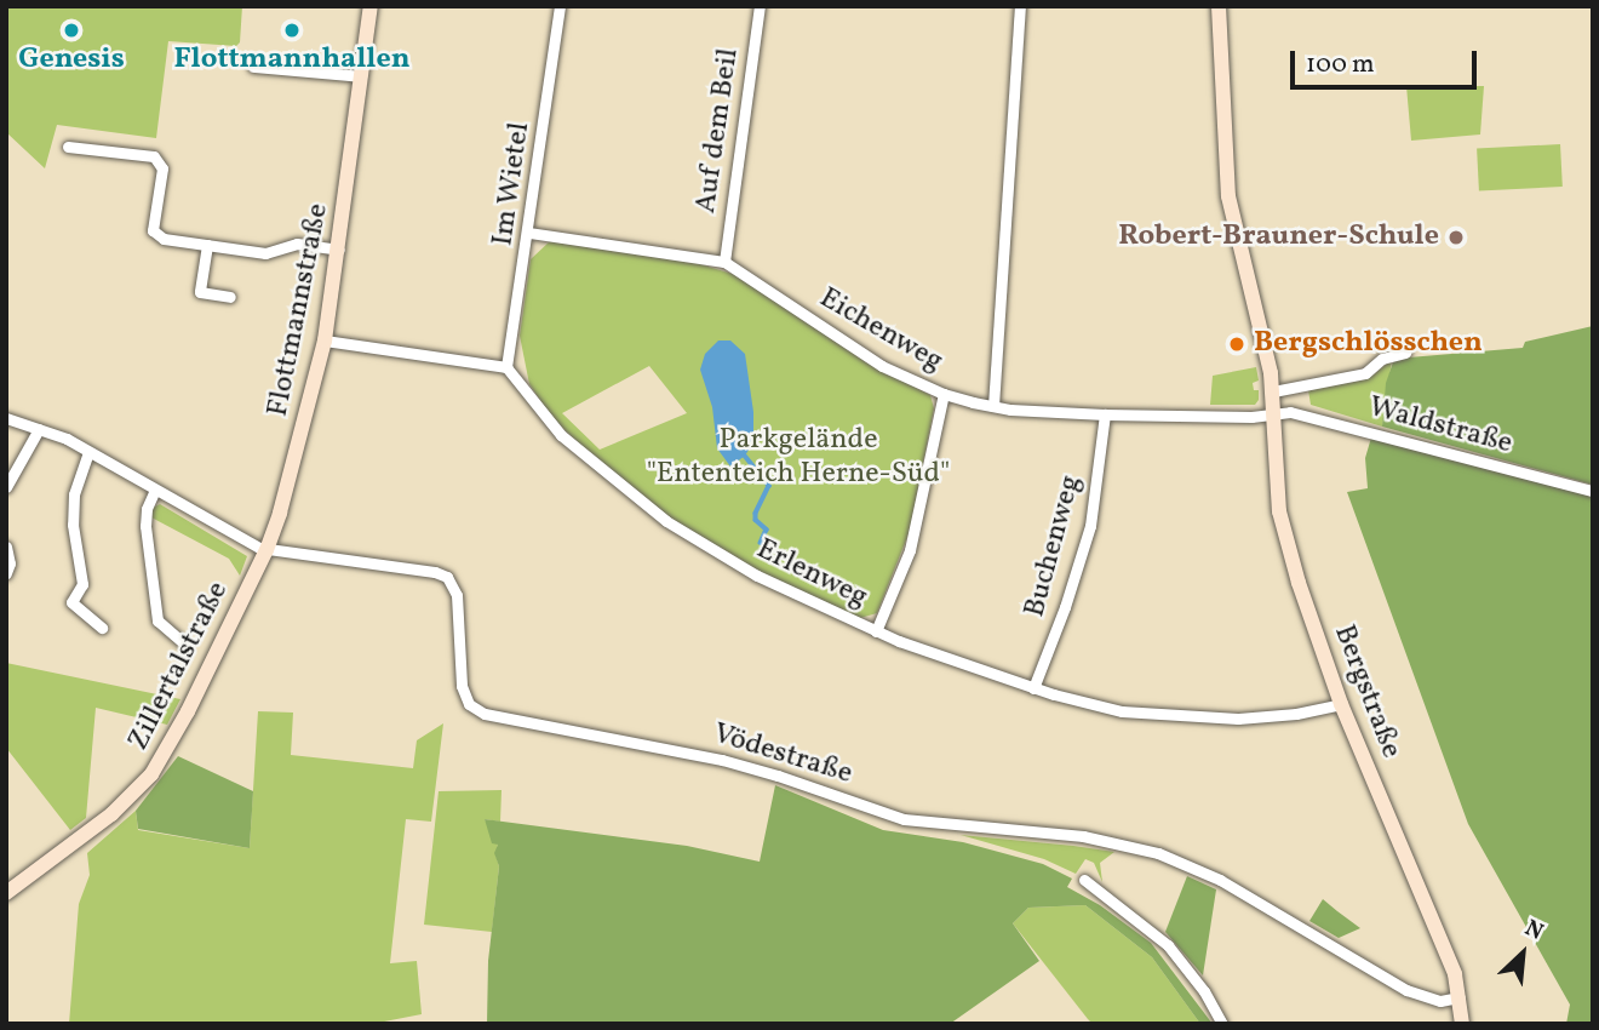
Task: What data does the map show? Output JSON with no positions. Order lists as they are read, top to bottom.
{
  "streets": {
    "street": [
      "Auf dem Beil",
      "Im Wietel",
      "Flottmannstraße",
      "Eichenweg",
      "Waldstraße",
      "Buchenweg",
      "Erlenweg",
      "Zillertalstraße",
      "Bergstraße",
      "Vödestraße"
    ]
  },
  "crossings": [
    ["Auf dem Beil", "Eichenweg"],
    ["Im Wietel", "Eichenweg"],
    ["Im Wietel", "Erlenweg"],
    ["Flottmannstraße", "Zillertalstraße"],
    ["Flottmannstraße", "Vödestraße"],
    ["Eichenweg", "Waldstraße"],
    ["Eichenweg", "Buchenweg"],
    ["Eichenweg", "Bergstraße"],
    ["Waldstraße", "Bergstraße"],
    ["Buchenweg", "Erlenweg"],
    ["Erlenweg", "Bergstraße"],
    ["Zillertalstraße", "Vödestraße"],
    ["Bergstraße", "Vödestraße"]
  ],
  "parks": ["Parkgelände \"Ententeich Herne-Süd\""],
  "places": [
    "Genesis",
    "Flottmannhallen",
    "Robert-Brauner-Schule",
    "Bergschlösschen"
  ],
  "scale_bar": "100 m",
  "north": "top right"
}
